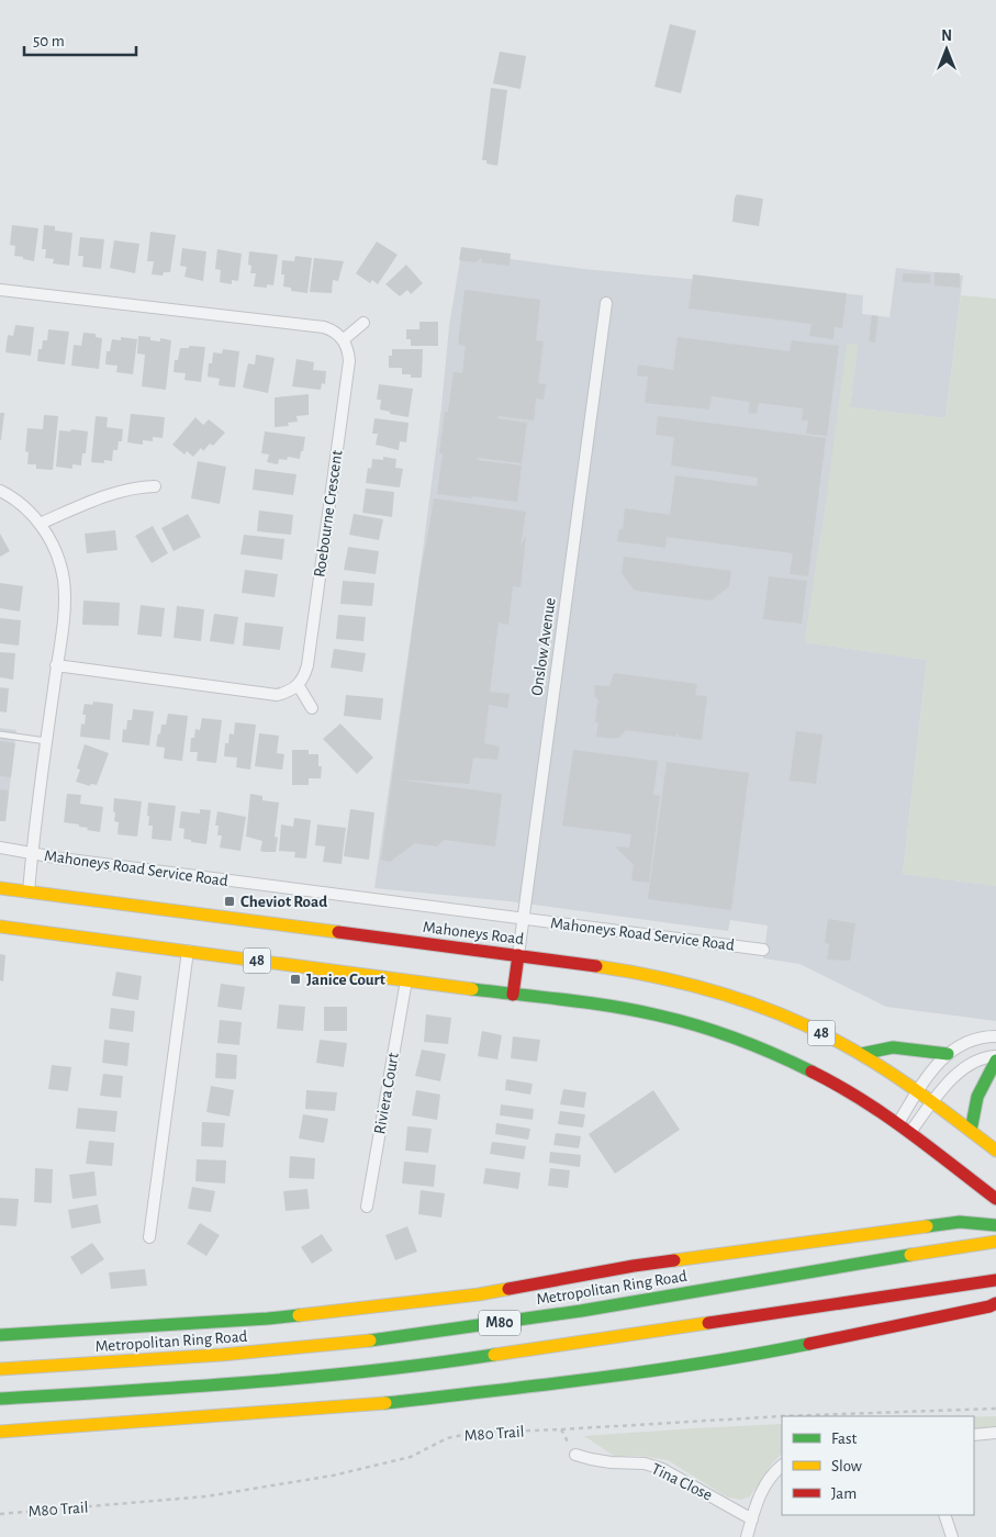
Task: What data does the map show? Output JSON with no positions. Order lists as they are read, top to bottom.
{
  "streets": {
    "main road": [
      "Onslow Avenue",
      "Mahoneys Road",
      "48",
      "Metropolitan Ring Road",
      "M80"
    ],
    "street": [
      "Roebourne Crescent",
      "Mahoneys Road Service Road",
      "Riviera Court",
      "Tina Close"
    ],
    "path": ["M80 Trail"]
  },
  "crossings": [
    ["Onslow Avenue", "Mahoneys Road Service Road"],
    ["Onslow Avenue", "Mahoneys Road"],
    ["Onslow Avenue", "48"],
    ["48", "Riviera Court"]
  ],
  "places": {
    "transit": ["Cheviot Road", "Janice Court"]
  },
  "legend": ["Fast", "Slow", "Jam"],
  "scale_bar": "50 m",
  "north": "top"
}
